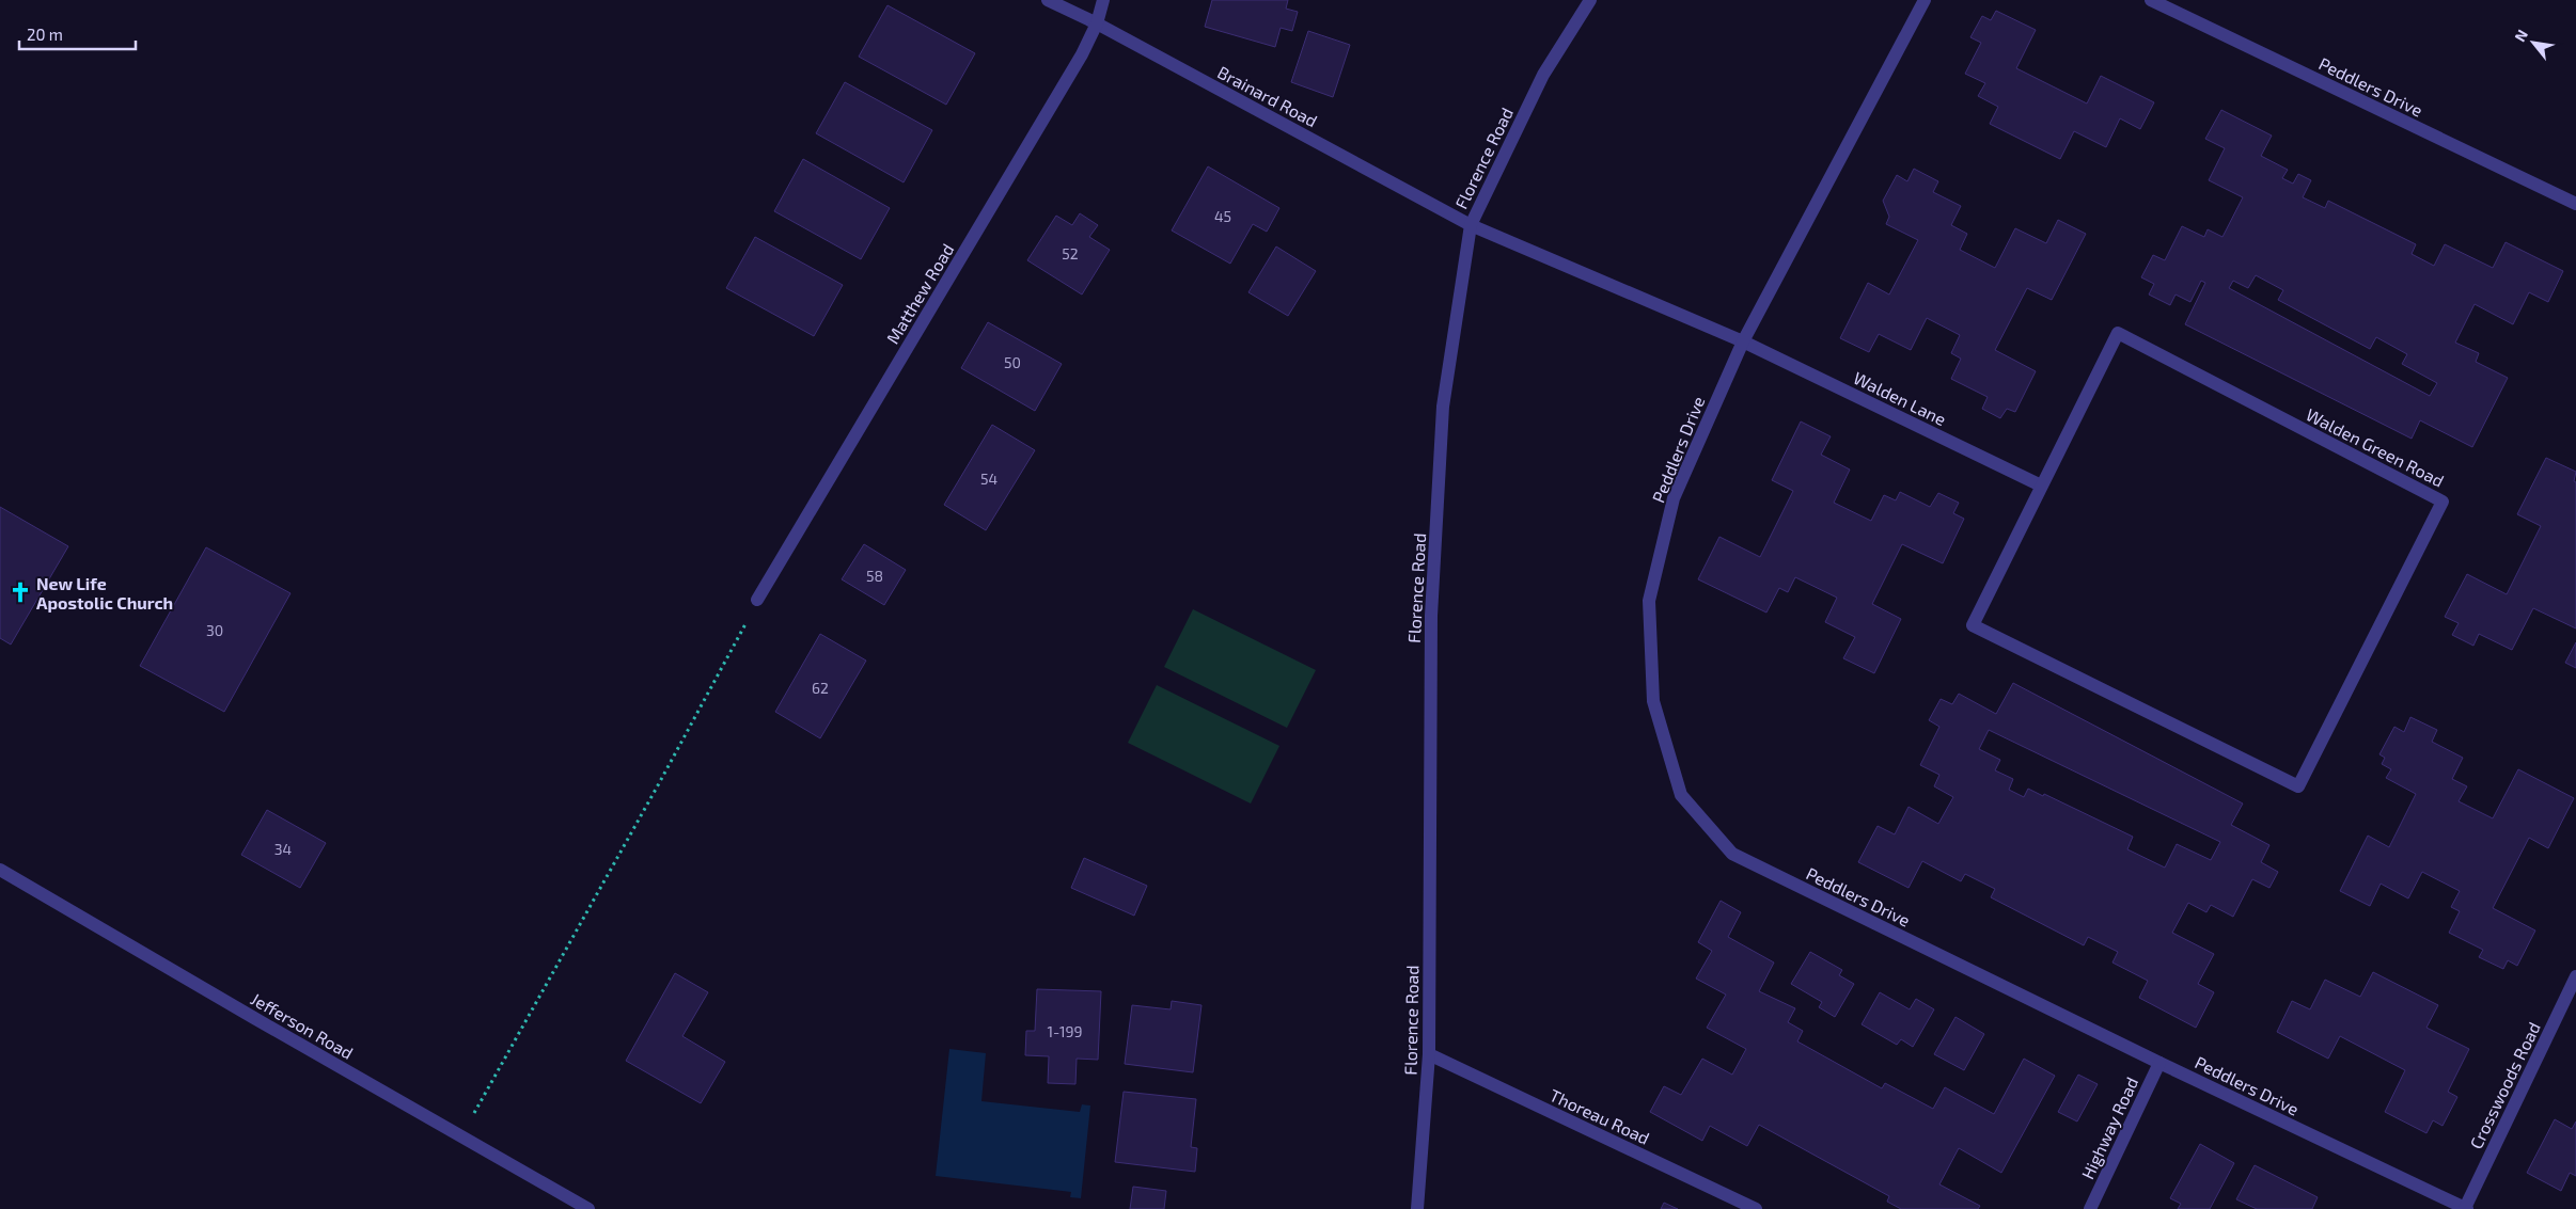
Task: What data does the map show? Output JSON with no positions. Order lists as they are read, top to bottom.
{
  "streets": {
    "street": [
      "Peddlers Drive",
      "Brainard Road",
      "Florence Road",
      "Matthew Road",
      "Walden Lane",
      "Walden Green Road",
      "Jefferson Road",
      "Crosswoods Road",
      "Thoreau Road",
      "Highway Road"
    ]
  },
  "crossings": [
    ["Peddlers Drive", "Walden Lane"],
    ["Peddlers Drive", "Crosswoods Road"],
    ["Peddlers Drive", "Highway Road"],
    ["Brainard Road", "Florence Road"],
    ["Brainard Road", "Matthew Road"],
    ["Florence Road", "Thoreau Road"],
    ["Walden Lane", "Walden Green Road"]
  ],
  "places": {
    "church": ["New Life Apostolic Church"]
  },
  "house_numbers": [
    "45",
    "52",
    "50",
    "54",
    "58",
    "30",
    "62",
    "34",
    "1-199"
  ],
  "scale_bar": "20 m",
  "north": "top left"
}
